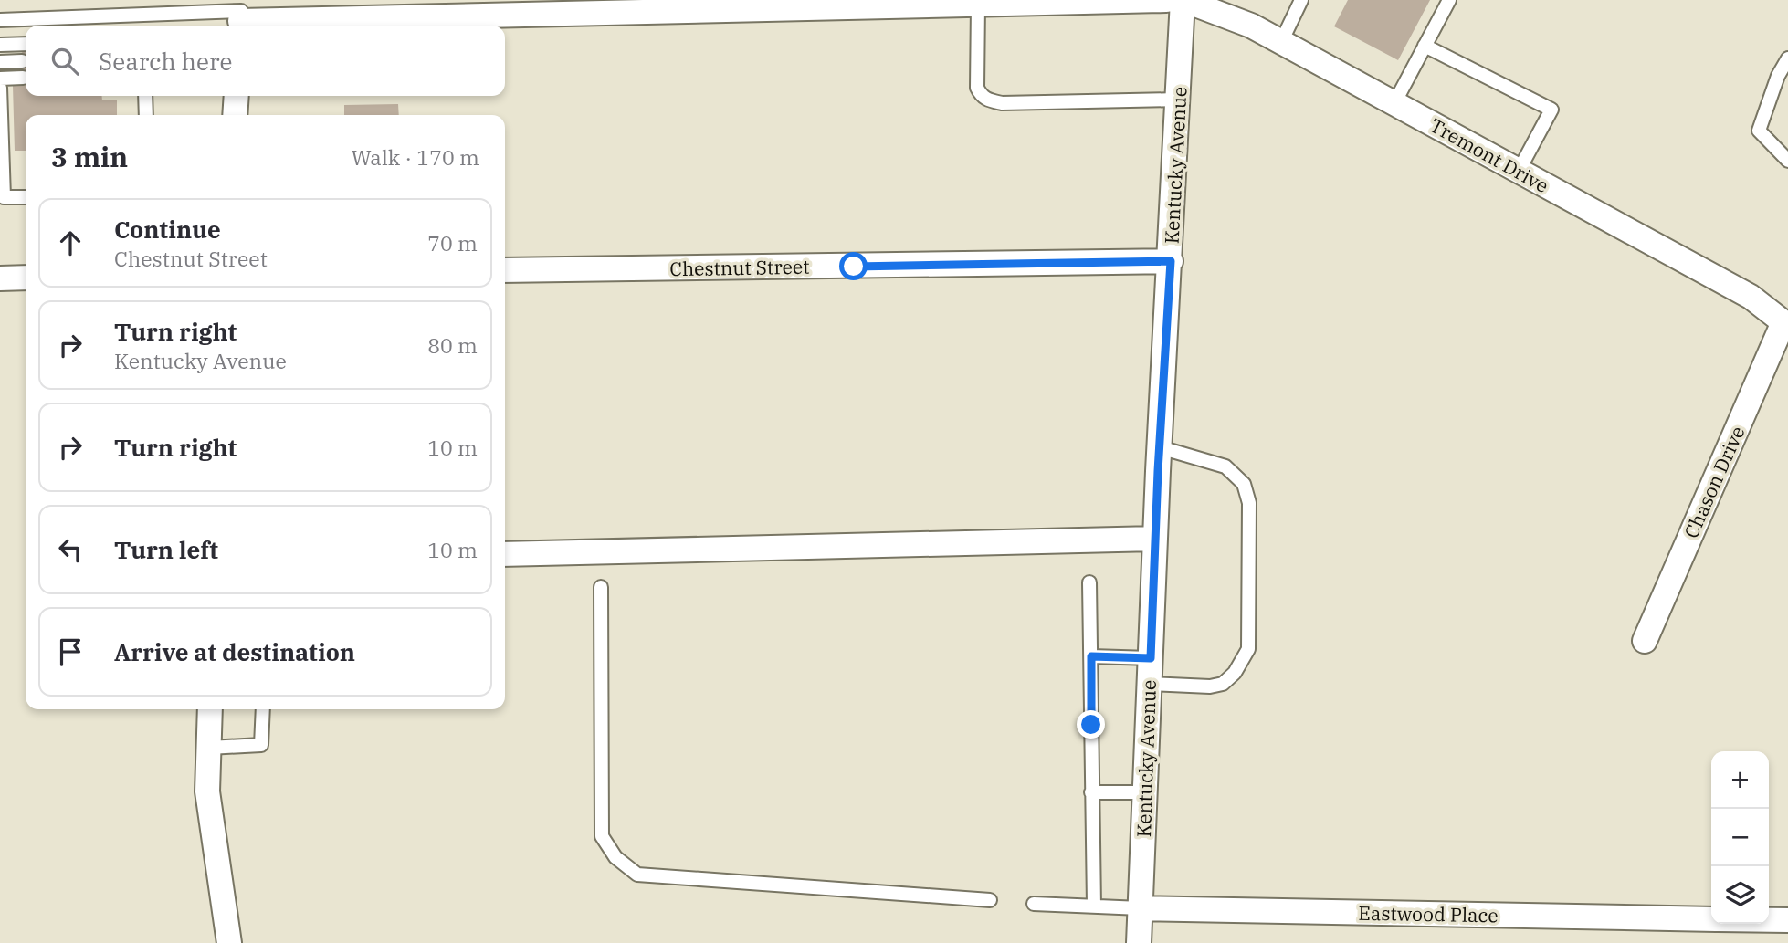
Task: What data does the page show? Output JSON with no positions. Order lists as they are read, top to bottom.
{
  "streets": {
    "street": [
      "Tremont Drive",
      "Kentucky Avenue",
      "Chestnut Street",
      "Chason Drive",
      "Eastwood Place"
    ]
  },
  "crossings": [
    ["Tremont Drive", "Kentucky Avenue"],
    ["Tremont Drive", "Chason Drive"],
    ["Kentucky Avenue", "Chestnut Street"],
    ["Kentucky Avenue", "Eastwood Place"]
  ],
  "page": {
    "search": "Search here",
    "heading": ["3 min", "Walk · 170 m"],
    "list": [
      ["Continue", "Chestnut Street", "70 m"],
      ["Turn right", "Kentucky Avenue", "80 m"],
      ["Turn right", "10 m"],
      ["Turn left", "10 m"],
      "Arrive at destination"
    ],
    "map_buttons": ["+", "−"]
  }
}
